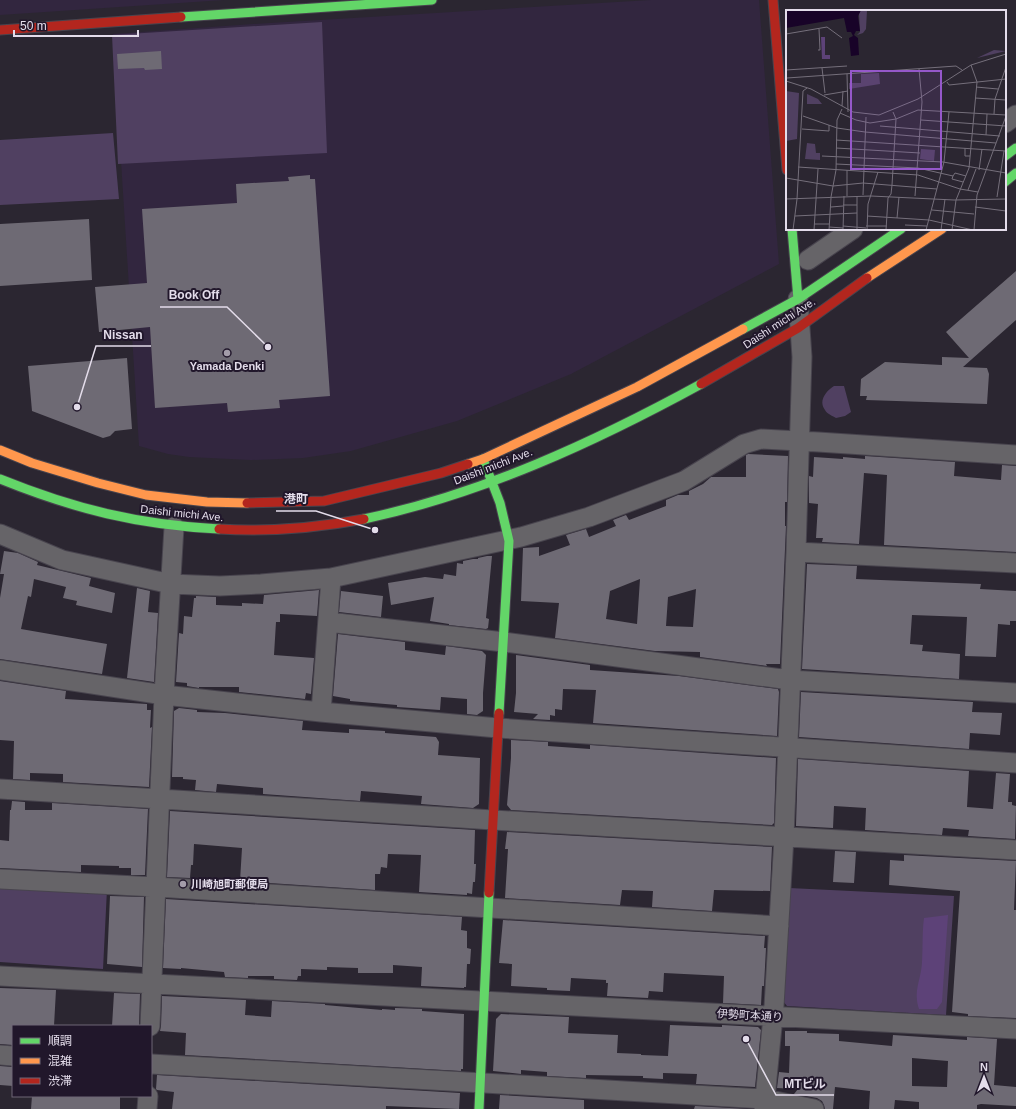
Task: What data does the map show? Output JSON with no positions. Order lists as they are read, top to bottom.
{
  "streets": {
    "main road": ["Daishi michi Ave."],
    "street": ["伊勢町本通り"]
  },
  "places": [
    "Book Off",
    "Yamada Denki",
    "Nissan",
    "港町",
    "川崎旭町郵便局",
    "MTビル"
  ],
  "legend": ["順調", "混雑", "渋滞"],
  "scale_bar": "50 m",
  "north": "top"
}
